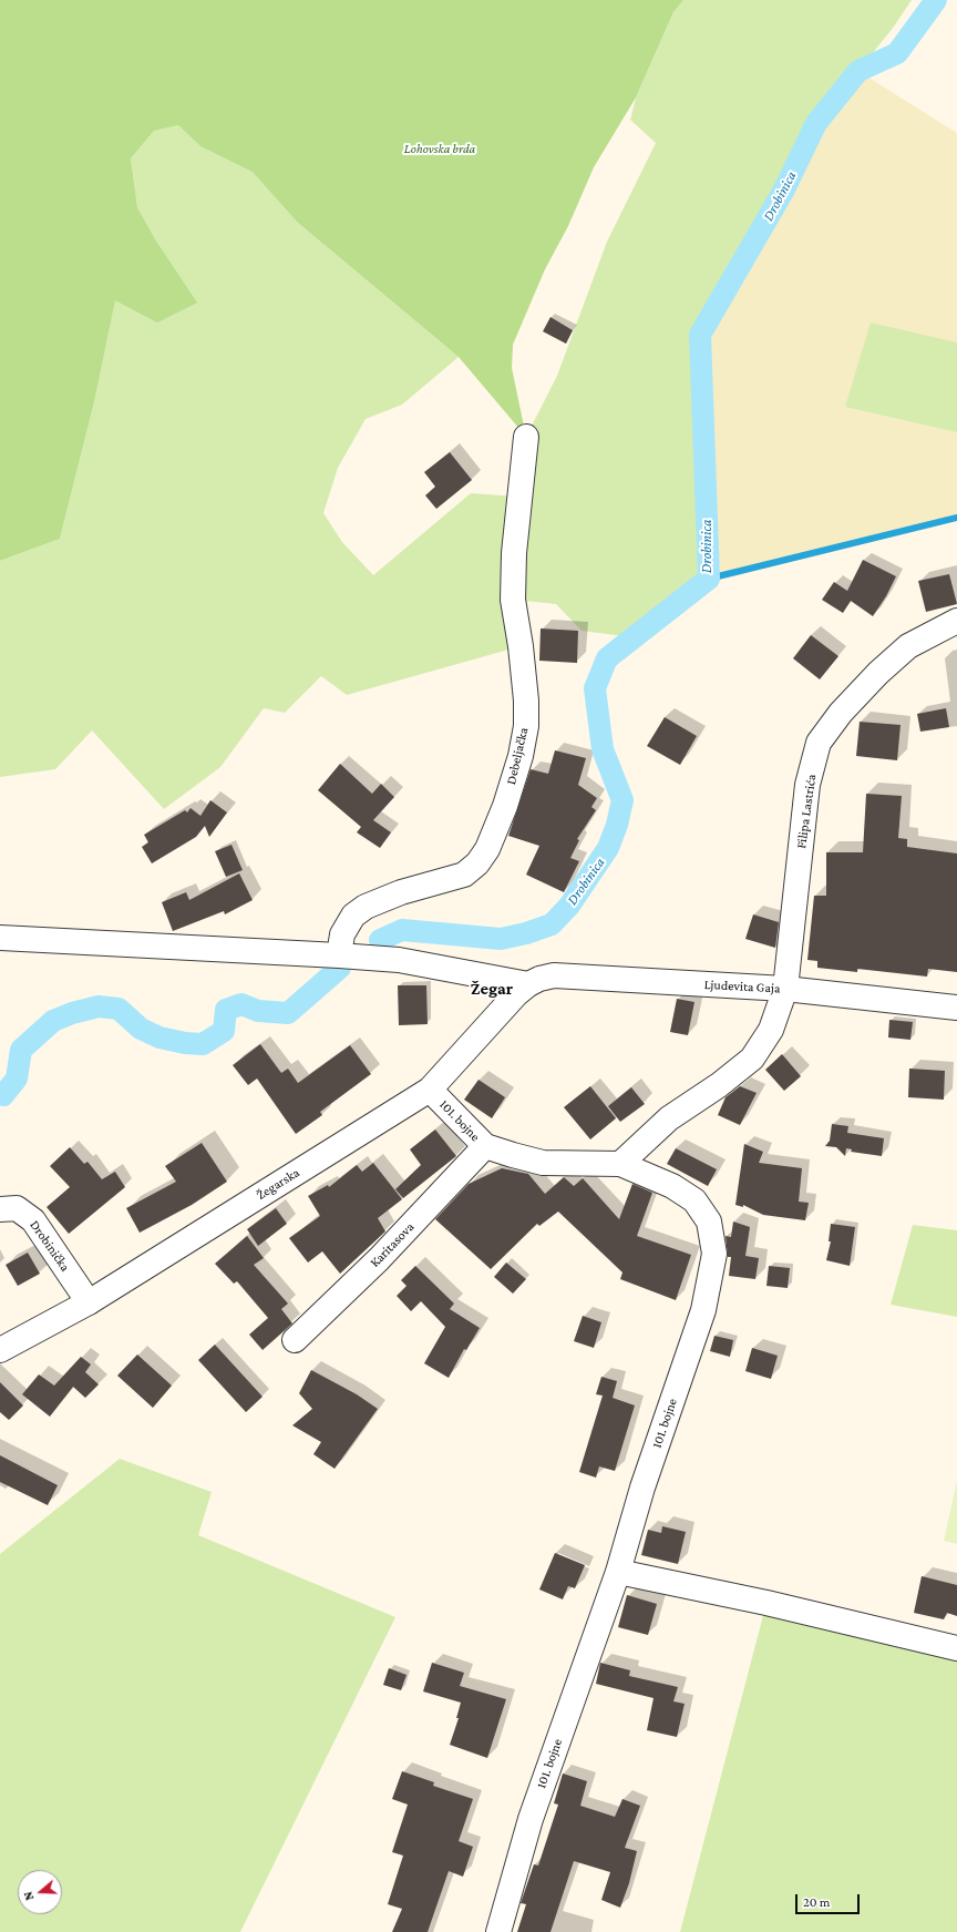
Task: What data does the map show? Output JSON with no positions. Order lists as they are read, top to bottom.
{
  "streets": {
    "street": [
      "Debeljačka",
      "Filipa Lastrića",
      "Ljudevita Gaja",
      "101. bojne",
      "Žegarska",
      "Karitasova",
      "Drobinička"
    ]
  },
  "crossings": [
    ["Filipa Lastrića", "Ljudevita Gaja"],
    ["Filipa Lastrića", "101. bojne"],
    ["Ljudevita Gaja", "Žegarska"],
    ["101. bojne", "Žegarska"],
    ["101. bojne", "Karitasova"],
    ["Žegarska", "Drobinička"]
  ],
  "districts": ["Žegar"],
  "water": ["Drobinica"],
  "parks": ["Lohovska brda"],
  "scale_bar": "20 m",
  "north": "left"
}
